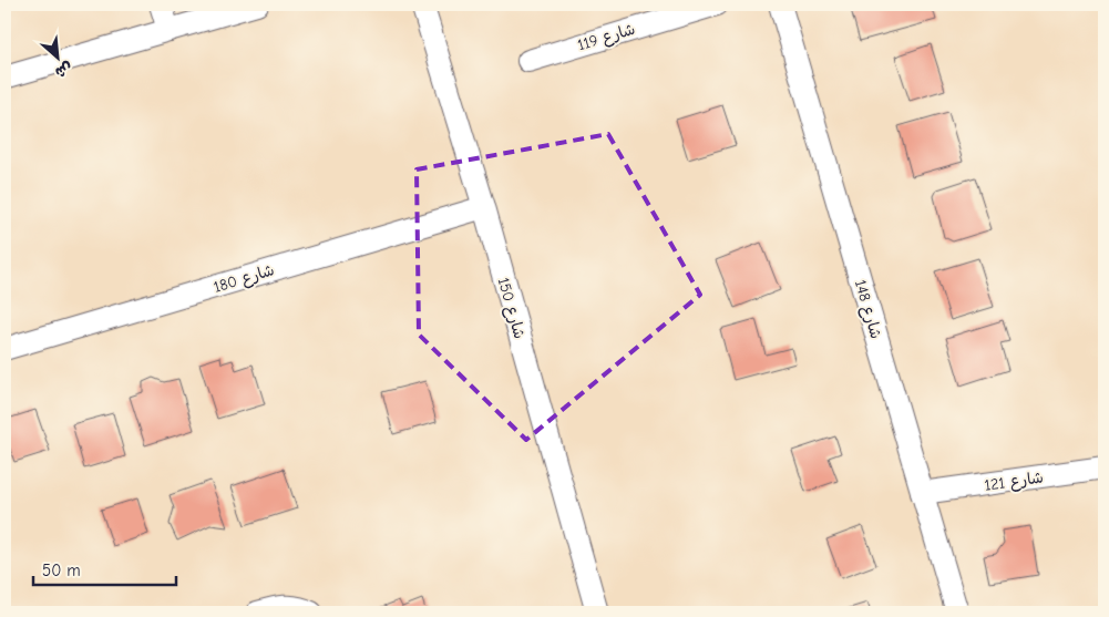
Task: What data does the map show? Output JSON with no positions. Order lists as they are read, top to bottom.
{
  "streets": {
    "street": [
      "شارع 119",
      "شارع 180",
      "شارع 150",
      "شارع 148",
      "شارع 121"
    ]
  },
  "crossings": [
    ["شارع 180", "شارع 150"],
    ["شارع 148", "شارع 121"]
  ],
  "scale_bar": "50 m",
  "north": "bottom right"
}
